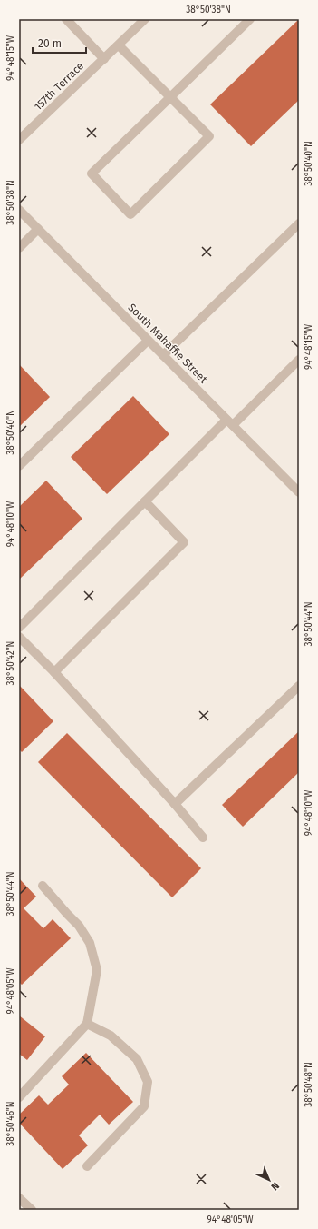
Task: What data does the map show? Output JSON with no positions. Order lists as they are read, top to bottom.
{
  "streets": {
    "street": ["157th Terrace", "South Mahaffie Street"]
  },
  "scale_bar": "20 m",
  "north": "bottom right",
  "coordinates": [
    "38°50'38\"N",
    "94°48'15\"W",
    "38°50'40\"N",
    "94°48'10\"W",
    "38°50'44\"N",
    "38°50'42\"N",
    "94°48'05\"W",
    "38°50'48\"N",
    "38°50'46\"N"
  ]
}
